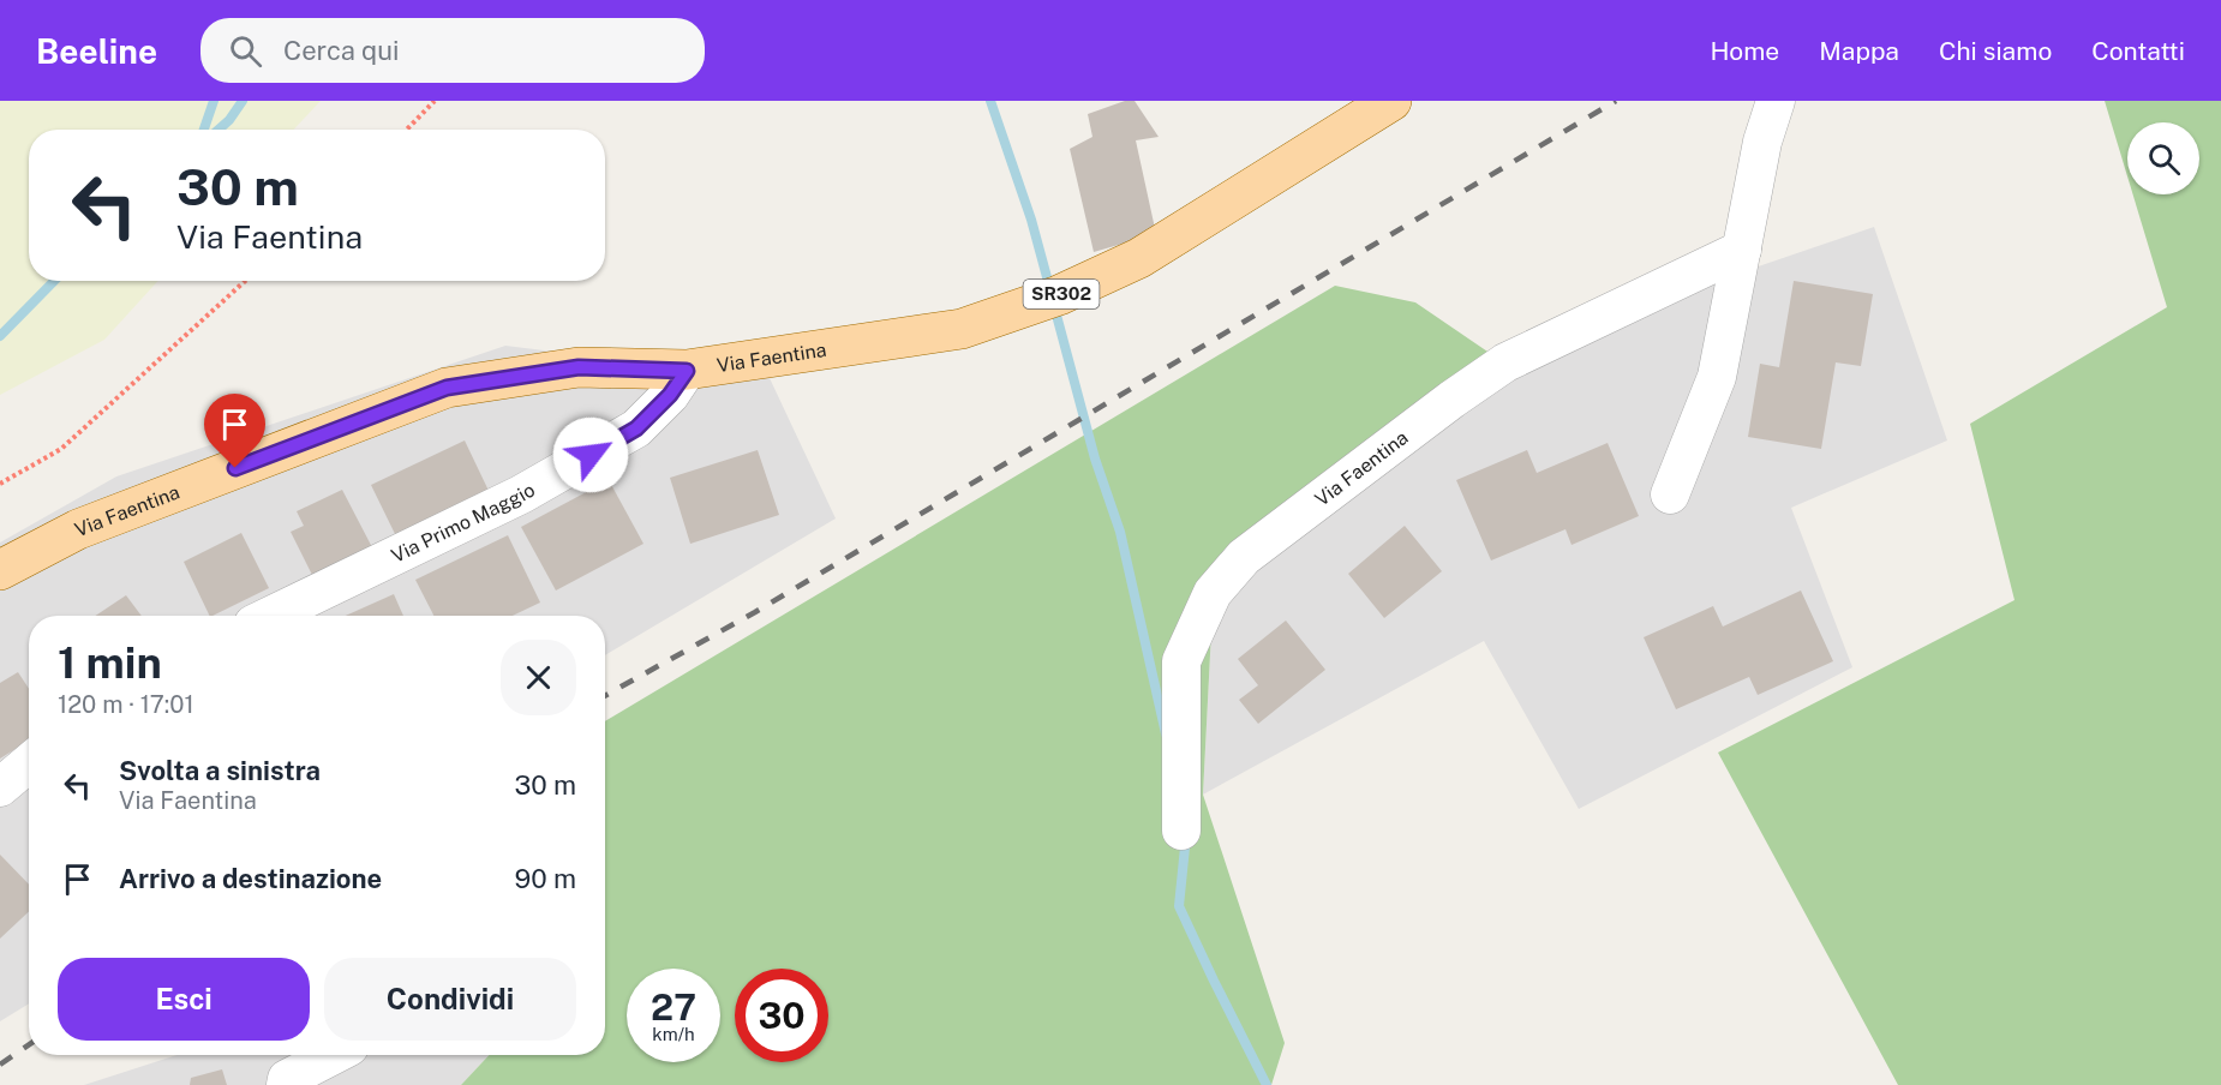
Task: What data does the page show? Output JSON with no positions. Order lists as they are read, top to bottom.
{
  "streets": {
    "main road": ["SR302", "Via Faentina"],
    "street": ["Via Primo Maggio"]
  },
  "crossings": [
    ["Via Faentina", "Via Primo Maggio"]
  ],
  "page": {
    "header": "Beeline",
    "search": "Cerca qui",
    "nav": [
      "Home",
      "Mappa",
      "Chi siamo",
      "Contatti"
    ],
    "turn": ["30 m", "Via Faentina"],
    "heading": ["1 min", "120 m · 17:01"],
    "list": [
      {
        "name": "Svolta a sinistra",
        "note": "Via Faentina",
        "value": "30 m"
      },
      {
        "name": "Arrivo a destinazione",
        "value": "90 m"
      }
    ],
    "buttons": ["Esci", "Condividi"],
    "speed": "27 km/h",
    "limit": "30"
  }
}
